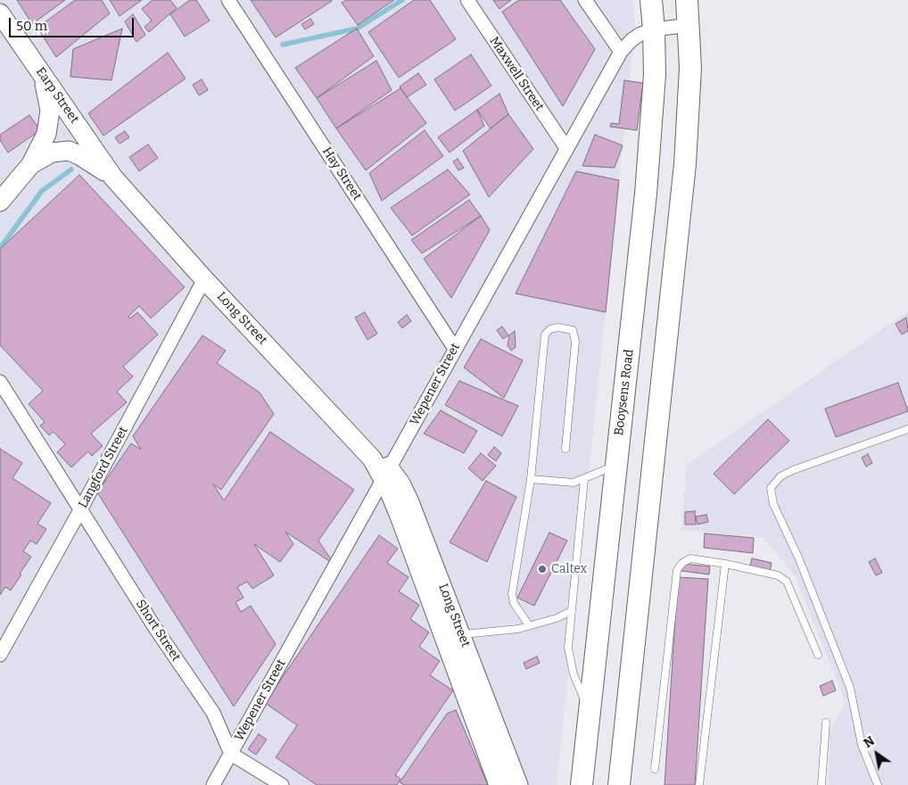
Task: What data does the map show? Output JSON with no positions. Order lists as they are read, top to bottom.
{
  "streets": {
    "main road": ["Earp Street", "Long Street", "Booysens Road"],
    "street": [
      "Maxwell Street",
      "Hay Street",
      "Wepener Street",
      "Langford Street",
      "Short Street"
    ]
  },
  "crossings": [
    ["Maxwell Street", "Wepener Street"],
    ["Earp Street", "Long Street"],
    ["Hay Street", "Wepener Street"],
    ["Long Street", "Wepener Street"],
    ["Long Street", "Langford Street"],
    ["Wepener Street", "Booysens Road"],
    ["Wepener Street", "Short Street"],
    ["Langford Street", "Short Street"]
  ],
  "places": ["Caltex"],
  "scale_bar": "50 m",
  "north": "top left"
}
